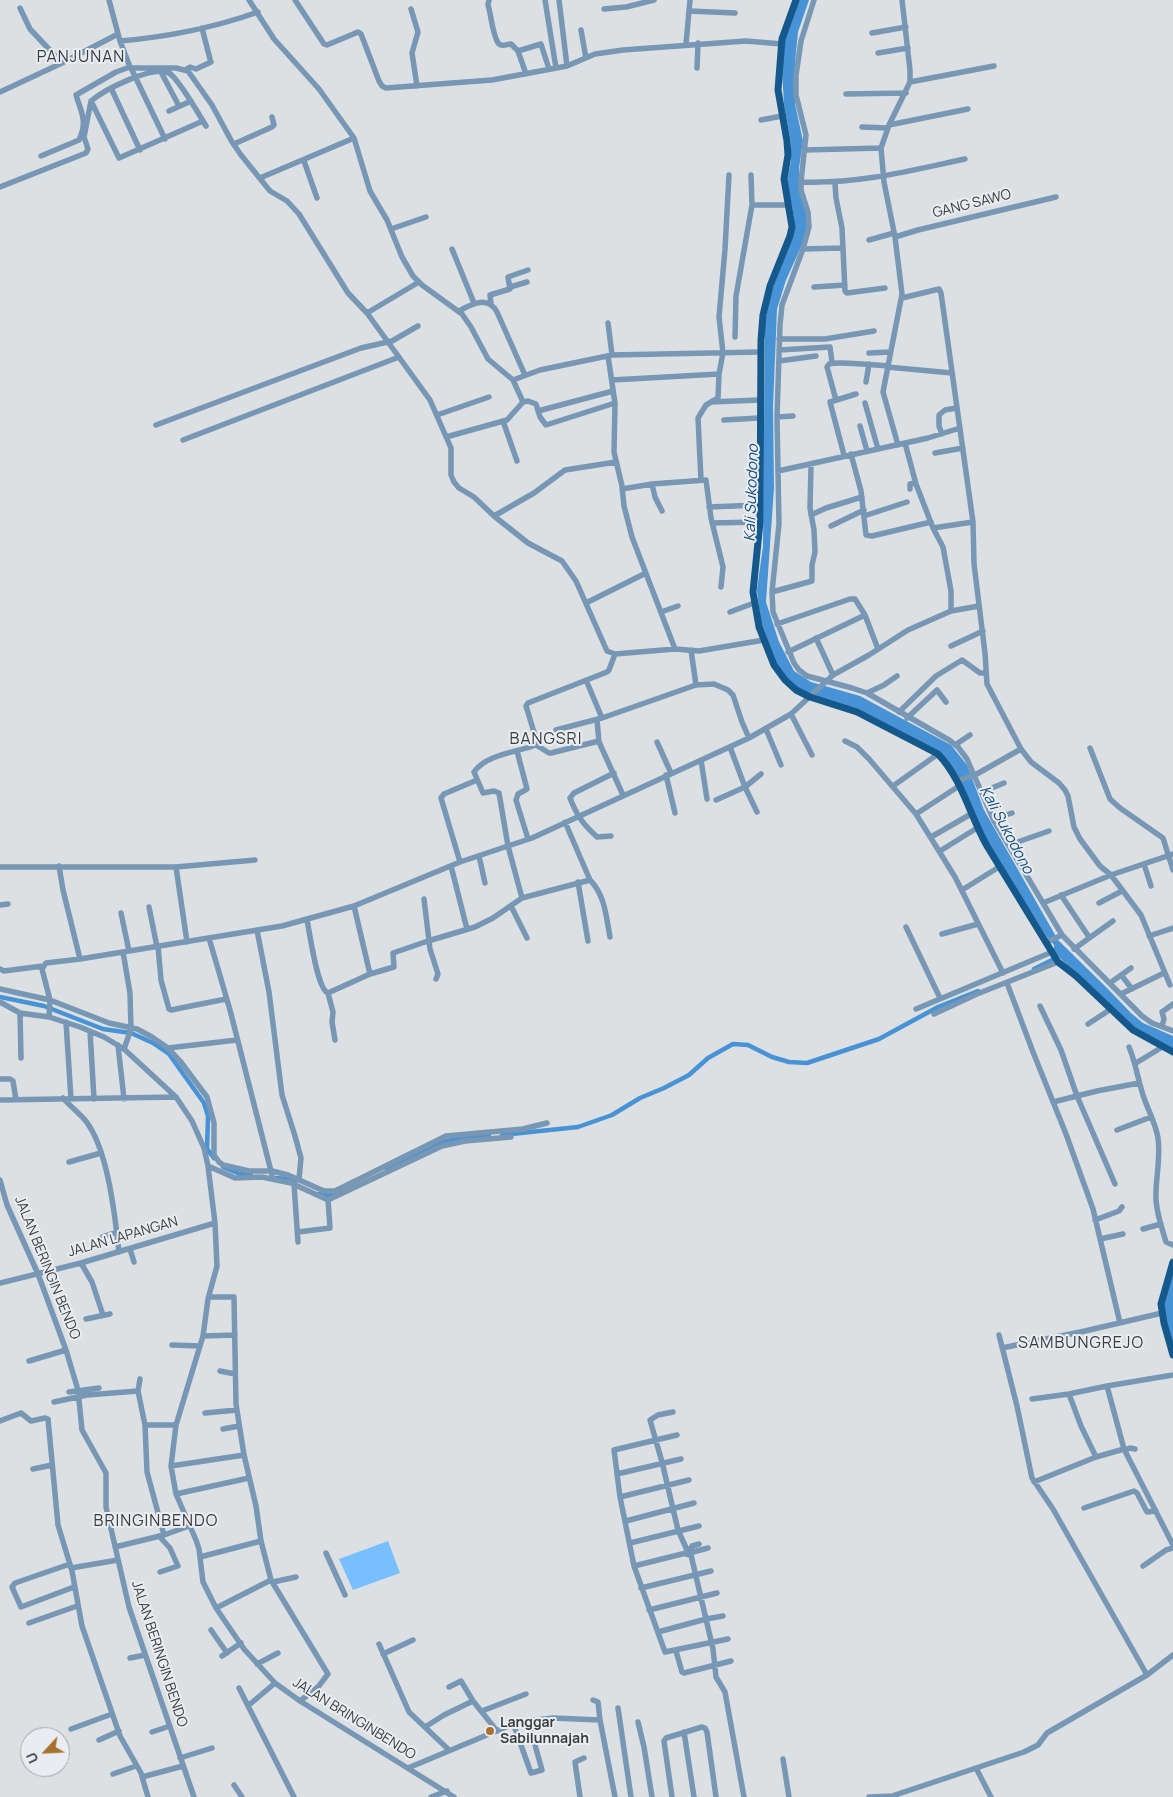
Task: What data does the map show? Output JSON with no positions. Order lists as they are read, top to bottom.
{
  "streets": {
    "street": [
      "GANG SAWO",
      "JALAN LAPANGAN",
      "JALAN BERINGIN BENDO",
      "JALAN BRINGINBENDO"
    ]
  },
  "crossings": [
    ["JALAN LAPANGAN", "JALAN BERINGIN BENDO"],
    ["JALAN LAPANGAN", "JALAN BRINGINBENDO"]
  ],
  "districts": [
    "PANJUNAN",
    "BANGSRI",
    "SAMBUNGREJO",
    "BRINGINBENDO"
  ],
  "water": ["Kali Sukodono"],
  "places": ["Langgar Sabilunnajah"],
  "north": "bottom left"
}
